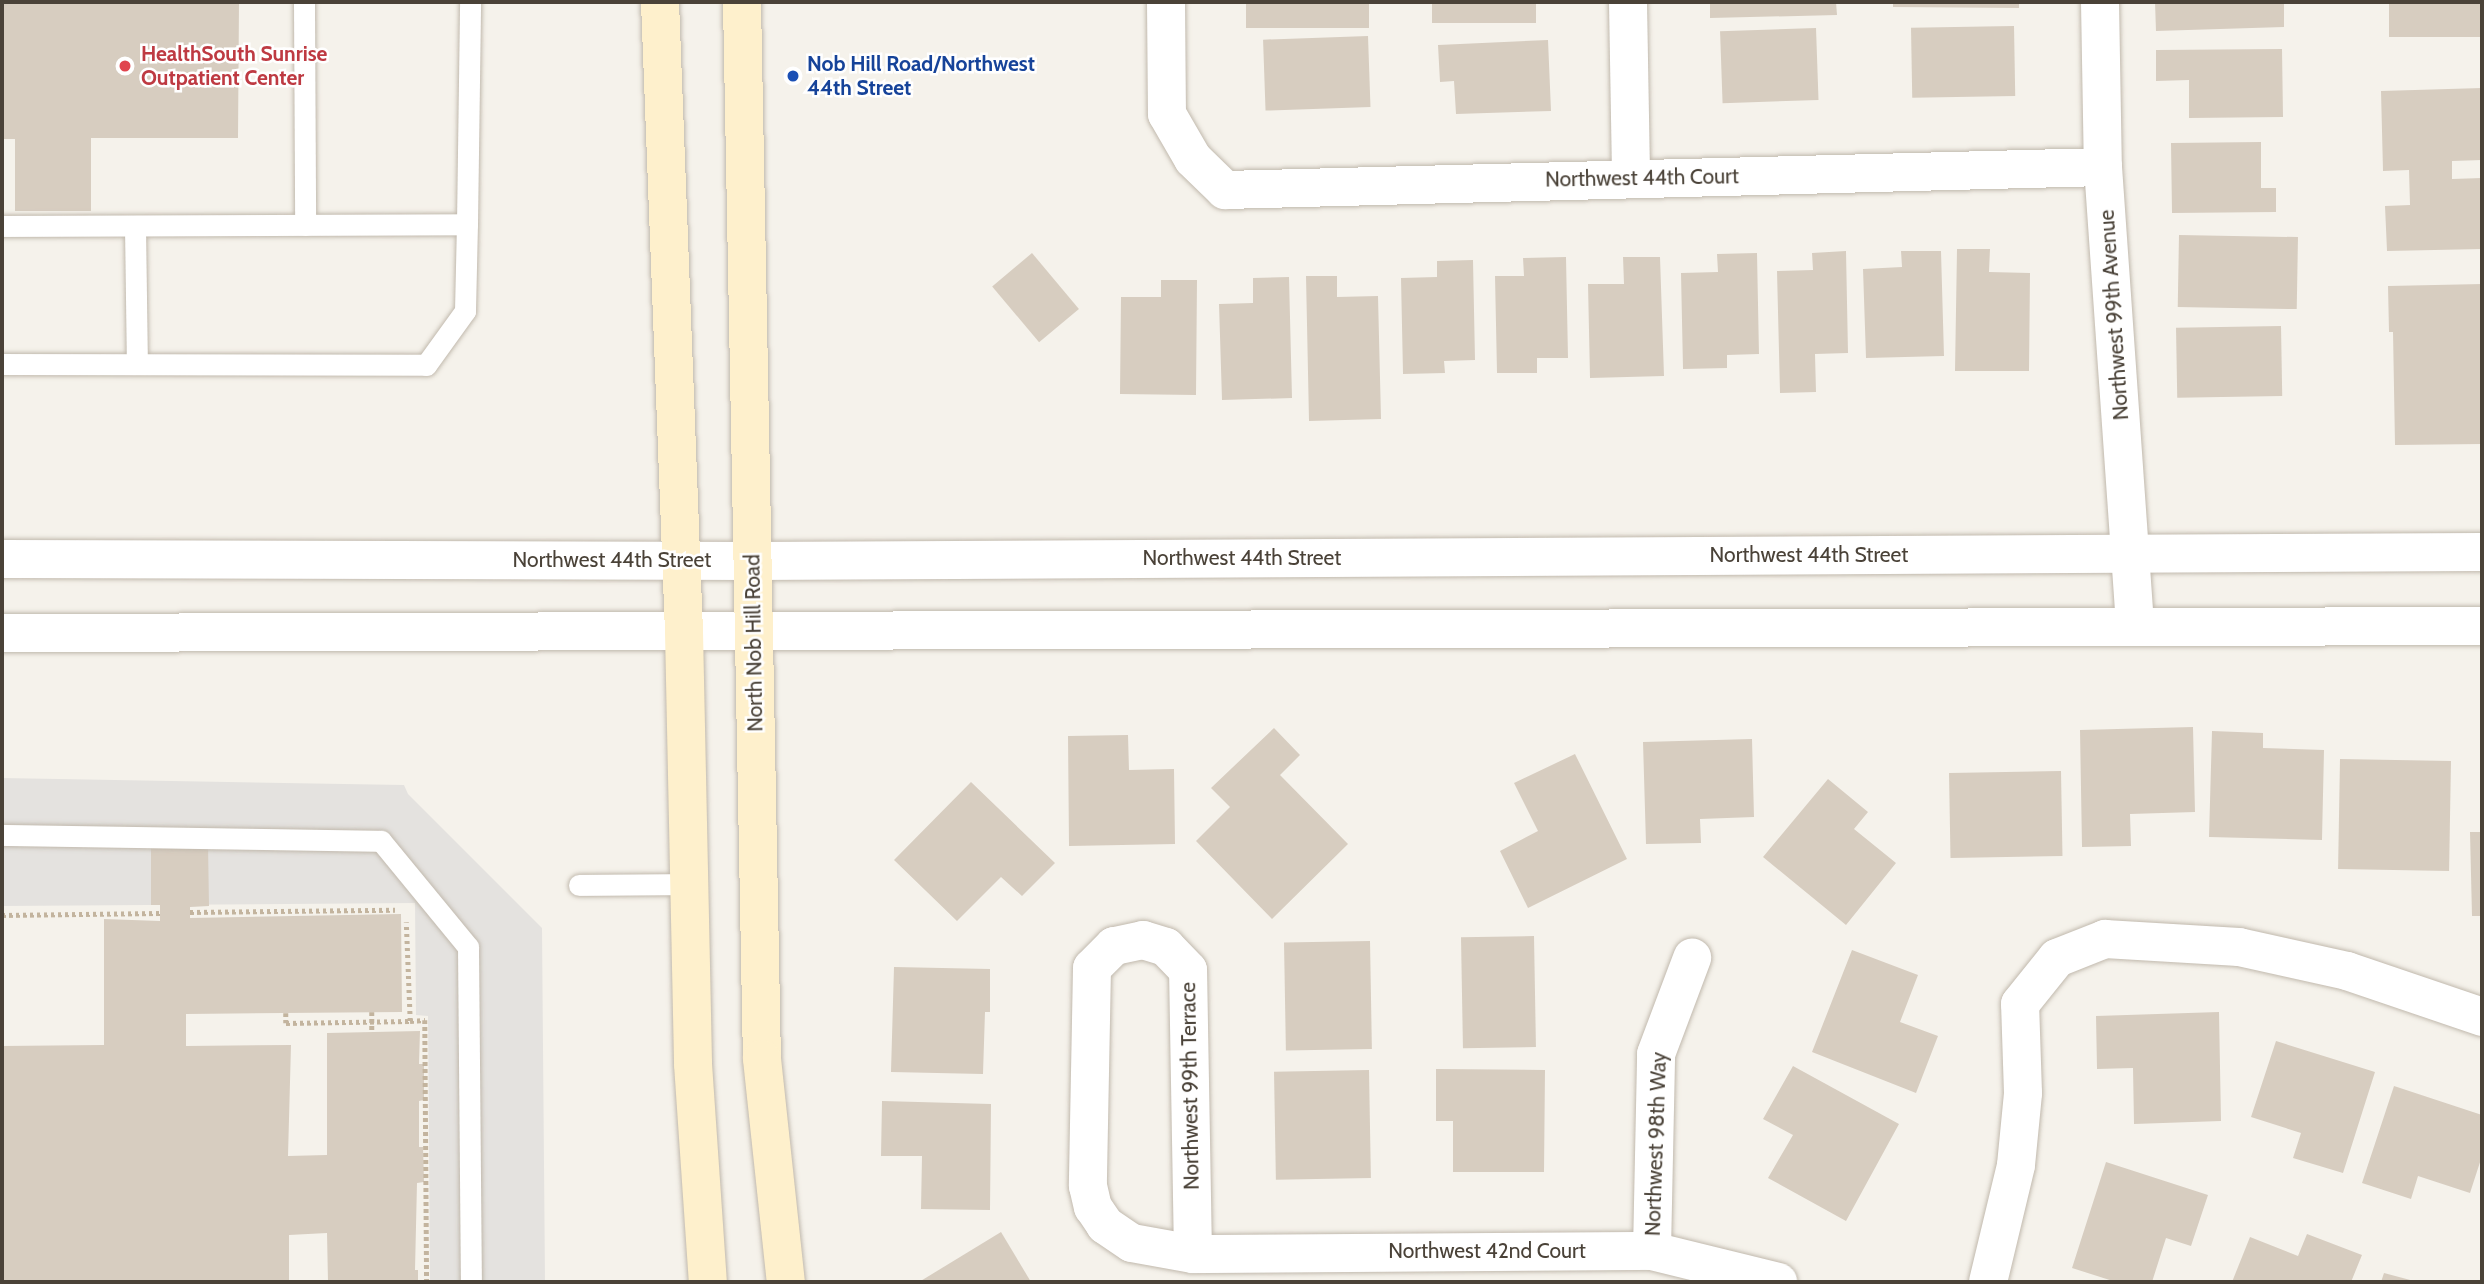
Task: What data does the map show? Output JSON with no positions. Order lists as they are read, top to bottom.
{
  "streets": {
    "main road": ["North Nob Hill Road"],
    "street": [
      "Northwest 44th Court",
      "Northwest 99th Avenue",
      "Northwest 44th Street",
      "Northwest 99th Terrace",
      "Northwest 98th Way",
      "Northwest 42nd Court"
    ]
  },
  "crossings": [
    ["Northwest 44th Court", "Northwest 99th Avenue"],
    ["Northwest 99th Avenue", "Northwest 44th Street"],
    ["Northwest 44th Street", "North Nob Hill Road"],
    ["Northwest 99th Terrace", "Northwest 42nd Court"],
    ["Northwest 98th Way", "Northwest 42nd Court"]
  ],
  "places": ["HealthSouth Sunrise Outpatient Center", "Nob Hill Road/Northwest 44th Street"]
}
